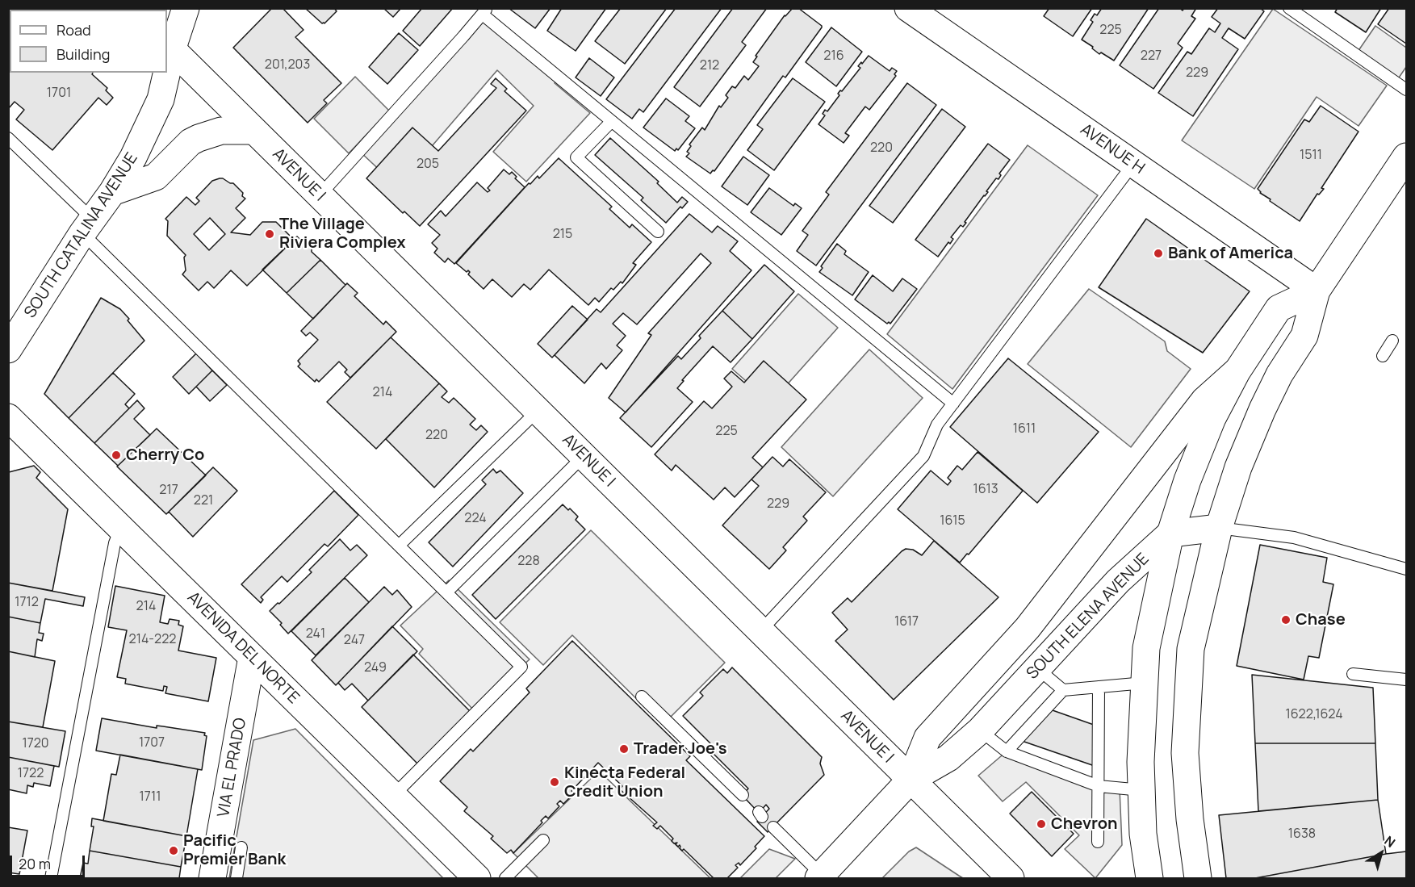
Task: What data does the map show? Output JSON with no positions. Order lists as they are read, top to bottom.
{
  "streets": {
    "main road": [
      "AVENUE H",
      "AVENUE I",
      "SOUTH CATALINA AVENUE",
      "SOUTH ELENA AVENUE",
      "AVENIDA DEL NORTE",
      "VIA EL PRADO"
    ]
  },
  "crossings": [
    ["AVENUE I", "SOUTH CATALINA AVENUE"],
    ["AVENUE I", "SOUTH ELENA AVENUE"],
    ["AVENIDA DEL NORTE", "VIA EL PRADO"]
  ],
  "places": [
    "The Village Riviera Complex",
    "Bank of America",
    "Cherry Co",
    "Chase",
    "Trader Joe's",
    "Kinecta Federal Credit Union",
    "Chevron",
    "Pacific Premier Bank"
  ],
  "house_numbers": [
    "225",
    "216",
    "227",
    "201,203",
    "212",
    "229",
    "1701",
    "220",
    "1511",
    "205",
    "215",
    "214",
    "1611",
    "225",
    "220",
    "1613",
    "217",
    "221",
    "229",
    "224",
    "1615",
    "228",
    "1712",
    "214",
    "1617",
    "241",
    "214-222",
    "247",
    "249",
    "1622,1624",
    "1707",
    "1720",
    "1722",
    "1711",
    "1638"
  ],
  "legend": ["Road", "Building"],
  "scale_bar": "20 m",
  "north": "top right"
}
